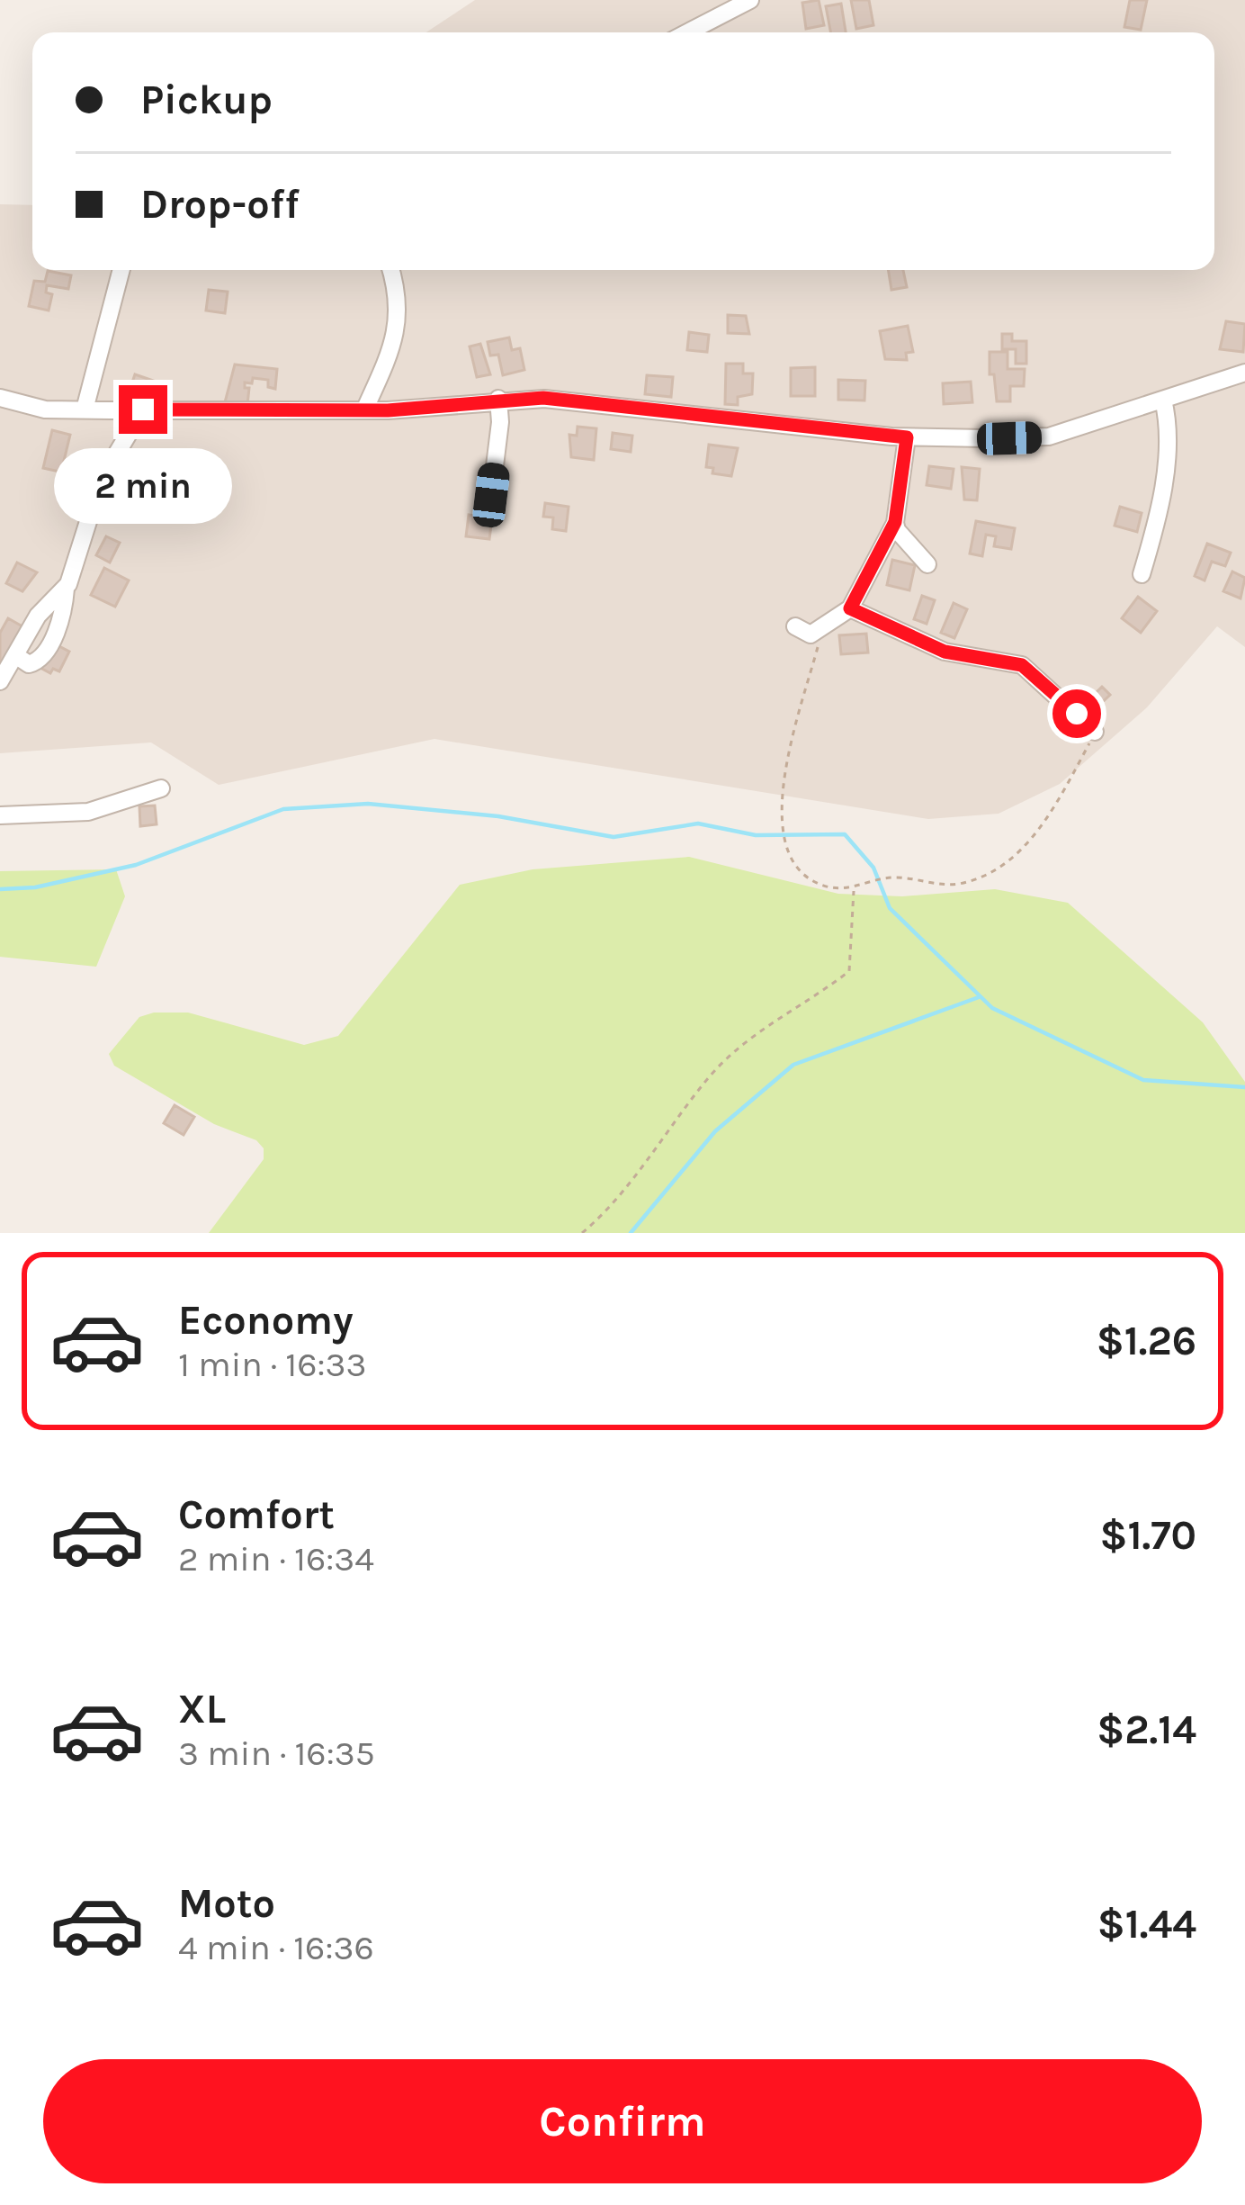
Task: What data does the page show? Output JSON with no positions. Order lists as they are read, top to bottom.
{
  "page": {
    "banner": ["Pickup", "Drop-off"],
    "bubble": "2 min",
    "list": [
      {
        "name": "Economy",
        "note": "1 min · 16:33",
        "value": "$1.26"
      },
      {
        "name": "Comfort",
        "note": "2 min · 16:34",
        "value": "$1.70"
      },
      {
        "name": "XL",
        "note": "3 min · 16:35",
        "value": "$2.14"
      },
      {
        "name": "Moto",
        "note": "4 min · 16:36",
        "value": "$1.44"
      }
    ],
    "buttons": "Confirm"
  }
}
